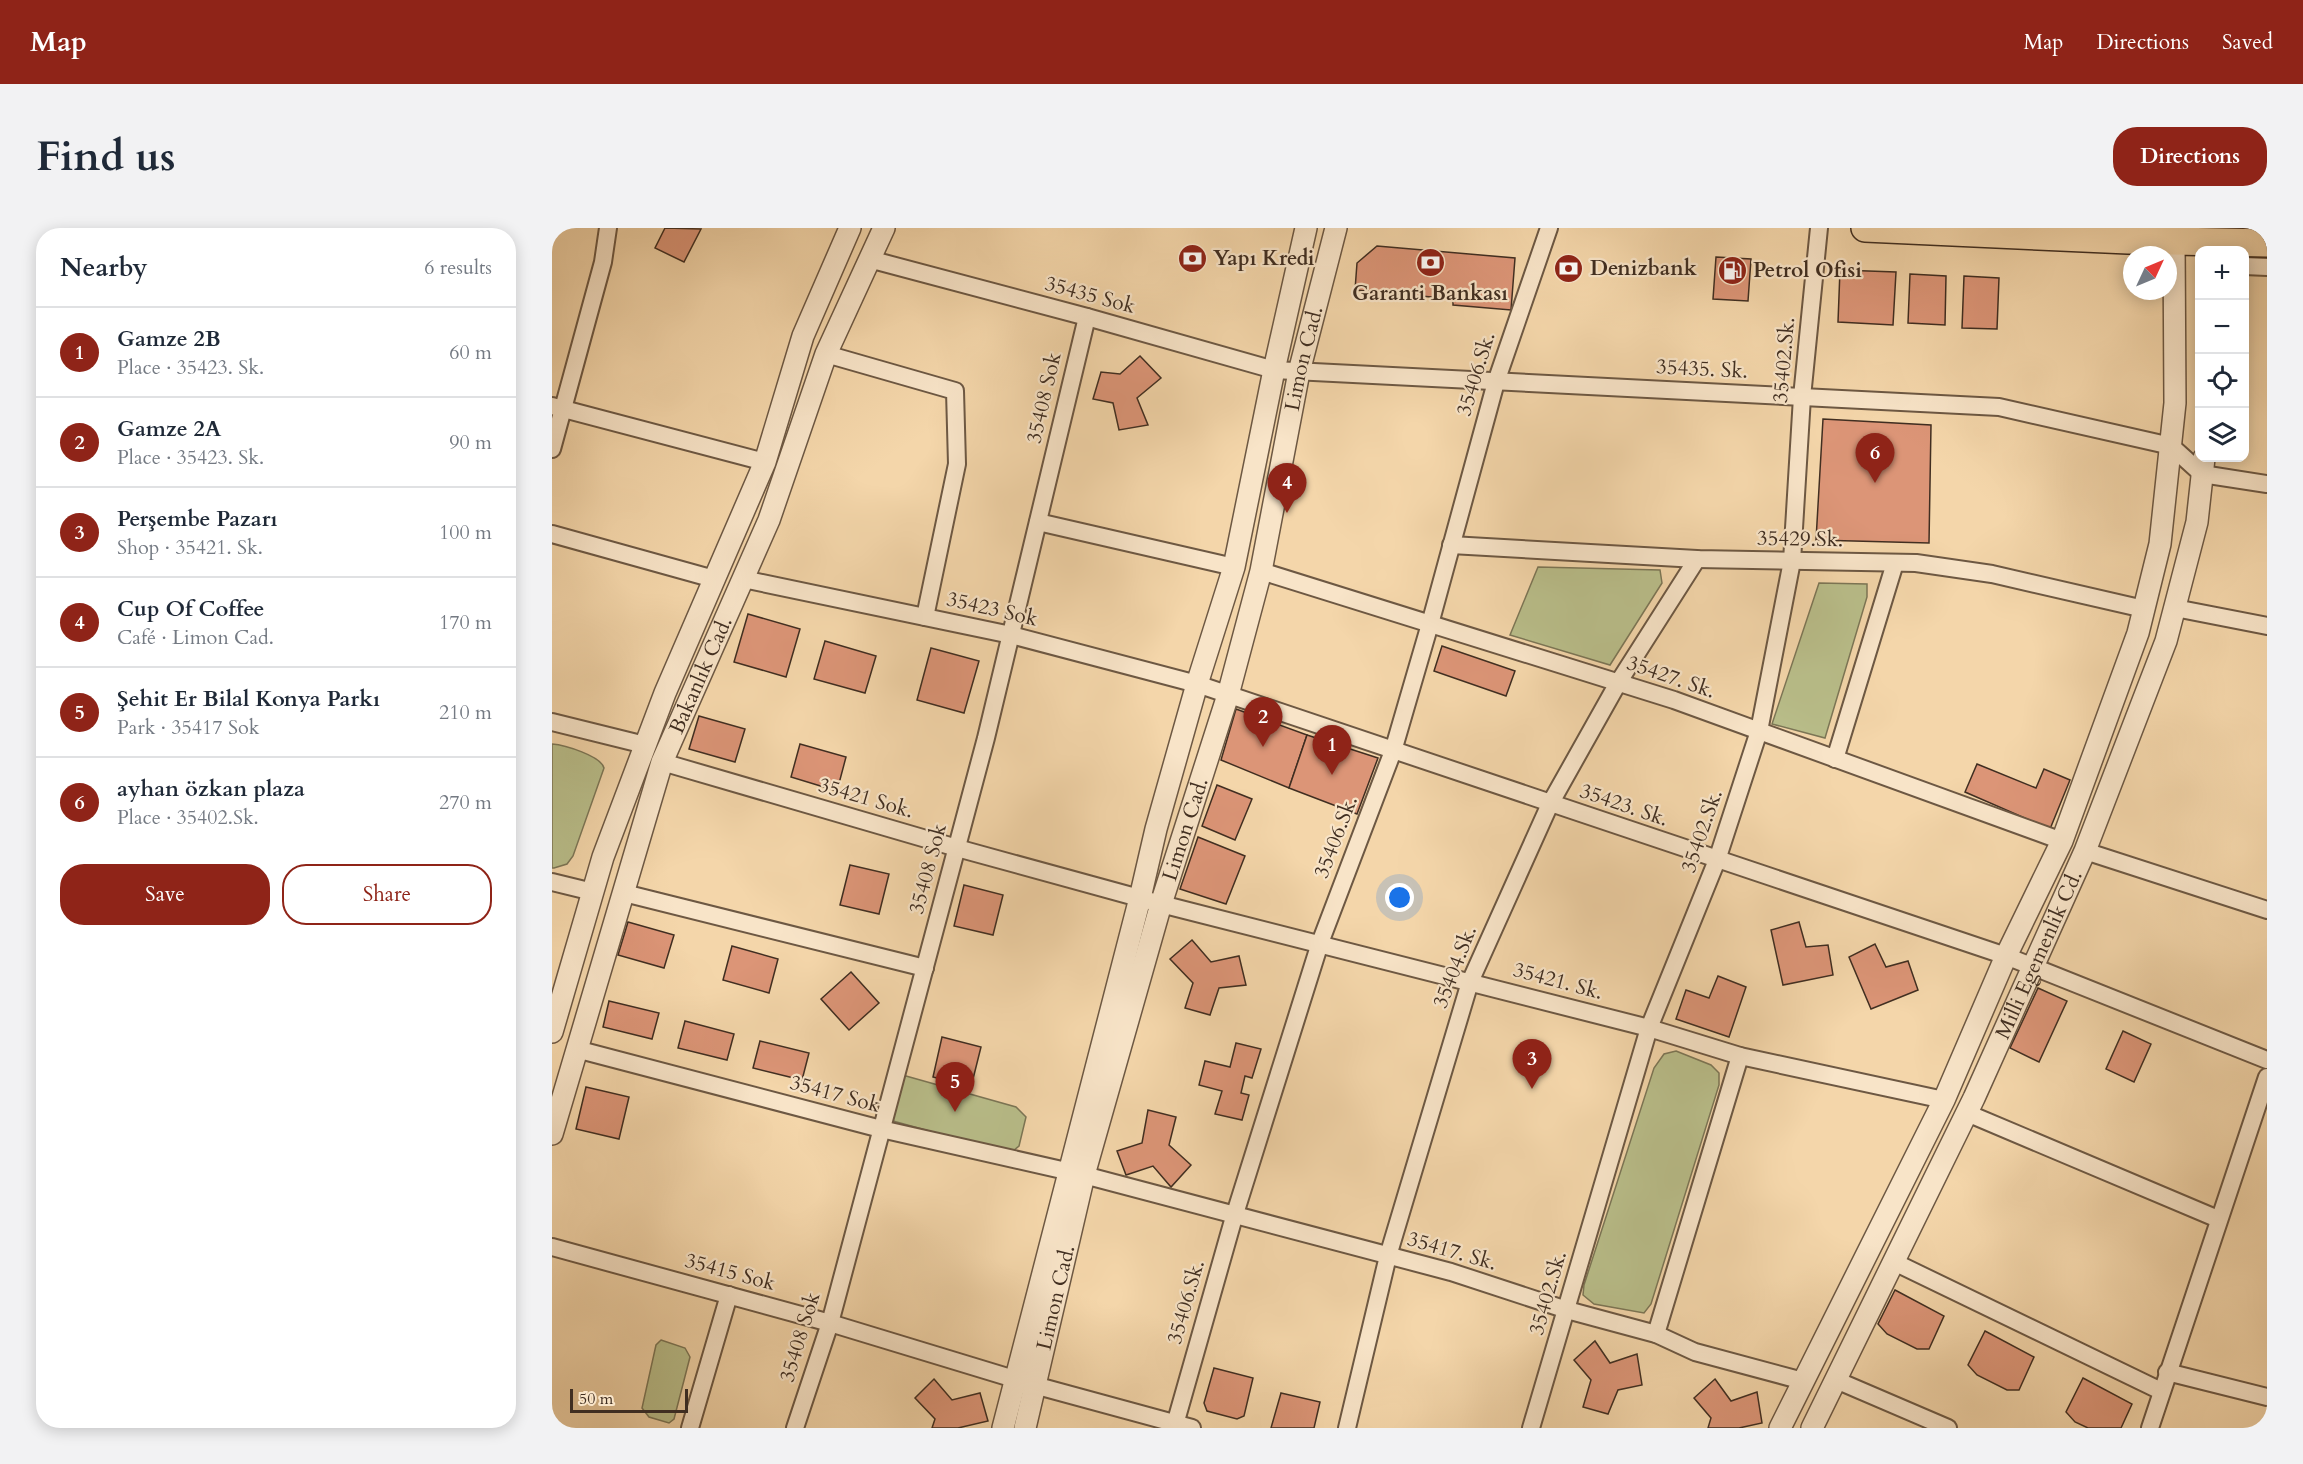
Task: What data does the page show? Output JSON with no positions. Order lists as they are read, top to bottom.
{
  "streets": {
    "street": [
      "35435 Sok",
      "Limon Cad.",
      "35402.Sk.",
      "35435. Sk.",
      "35406.Sk.",
      "35408 Sok",
      "35429.Sk.",
      "35423 Sok",
      "Bakanlık Cad.",
      "35427. Sk.",
      "35421 Sok.",
      "35423. Sk.",
      "Milli Egemenlik Cd.",
      "35404.Sk.",
      "35421. Sk.",
      "35417 Sok",
      "35417. Sk.",
      "35415 Sok"
    ]
  },
  "crossings": [
    ["35435 Sok", "Limon Cad."],
    ["35435 Sok", "35435. Sk."],
    ["35435 Sok", "35408 Sok"],
    ["35435 Sok", "Bakanlık Cad."],
    ["Limon Cad.", "35435. Sk."],
    ["Limon Cad.", "35423 Sok"],
    ["Limon Cad.", "35427. Sk."],
    ["Limon Cad.", "35421 Sok."],
    ["Limon Cad.", "35423. Sk."],
    ["Limon Cad.", "35421. Sk."],
    ["Limon Cad.", "35417 Sok"],
    ["Limon Cad.", "35417. Sk."],
    ["Limon Cad.", "35415 Sok"],
    ["35402.Sk.", "35435. Sk."],
    ["35402.Sk.", "35429.Sk."],
    ["35402.Sk.", "35427. Sk."],
    ["35402.Sk.", "35423. Sk."],
    ["35402.Sk.", "35421. Sk."],
    ["35402.Sk.", "35417. Sk."],
    ["35435. Sk.", "35406.Sk."],
    ["35406.Sk.", "35429.Sk."],
    ["35406.Sk.", "35427. Sk."],
    ["35406.Sk.", "35423. Sk."],
    ["35406.Sk.", "35421. Sk."],
    ["35406.Sk.", "35417. Sk."],
    ["35406.Sk.", "35415 Sok"],
    ["35408 Sok", "35423 Sok"],
    ["35408 Sok", "35421 Sok."],
    ["35408 Sok", "35417 Sok"],
    ["35408 Sok", "35415 Sok"],
    ["35429.Sk.", "35404.Sk."],
    ["35423 Sok", "Bakanlık Cad."],
    ["35423 Sok", "35423. Sk."],
    ["Bakanlık Cad.", "35421 Sok."],
    ["Bakanlık Cad.", "35417 Sok"],
    ["35427. Sk.", "35404.Sk."],
    ["35421 Sok.", "35421. Sk."],
    ["35423. Sk.", "Milli Egemenlik Cd."],
    ["35423. Sk.", "35404.Sk."],
    ["35404.Sk.", "35421. Sk."],
    ["35404.Sk.", "35417. Sk."],
    ["35417 Sok", "35417. Sk."]
  ],
  "places": {
    "bank": ["Yapı Kredi", "Garanti Bankası", "Denizbank"],
    "fuel station": ["Petrol Ofisi"]
  },
  "scale_bar": "50 m",
  "north": "top right",
  "page": {
    "header": "Map",
    "nav": ["Map", "Directions", "Saved"],
    "buttons": [
      "Directions",
      ["Save", "Share"]
    ],
    "title": "Find us",
    "heading": ["Nearby", "6 results"],
    "map_buttons": ["+", "−"],
    "list": [
      {
        "mark": "1",
        "name": "Gamze 2B",
        "note": "Place · 35423. Sk.",
        "value": "60 m"
      },
      {
        "mark": "2",
        "name": "Gamze 2A",
        "note": "Place · 35423. Sk.",
        "value": "90 m"
      },
      {
        "mark": "3",
        "name": "Perşembe Pazarı",
        "note": "Shop · 35421. Sk.",
        "value": "100 m"
      },
      {
        "mark": "4",
        "name": "Cup Of Coffee",
        "note": "Café · Limon Cad.",
        "value": "170 m"
      },
      {
        "mark": "5",
        "name": "Şehit Er Bilal Konya Parkı",
        "note": "Park · 35417 Sok",
        "value": "210 m"
      },
      {
        "mark": "6",
        "name": "ayhan özkan plaza",
        "note": "Place · 35402.Sk.",
        "value": "270 m"
      }
    ],
    "pins": [
      "6",
      "4",
      "2",
      "1",
      "3",
      "5"
    ],
    "scale": "50 m"
  }
}
